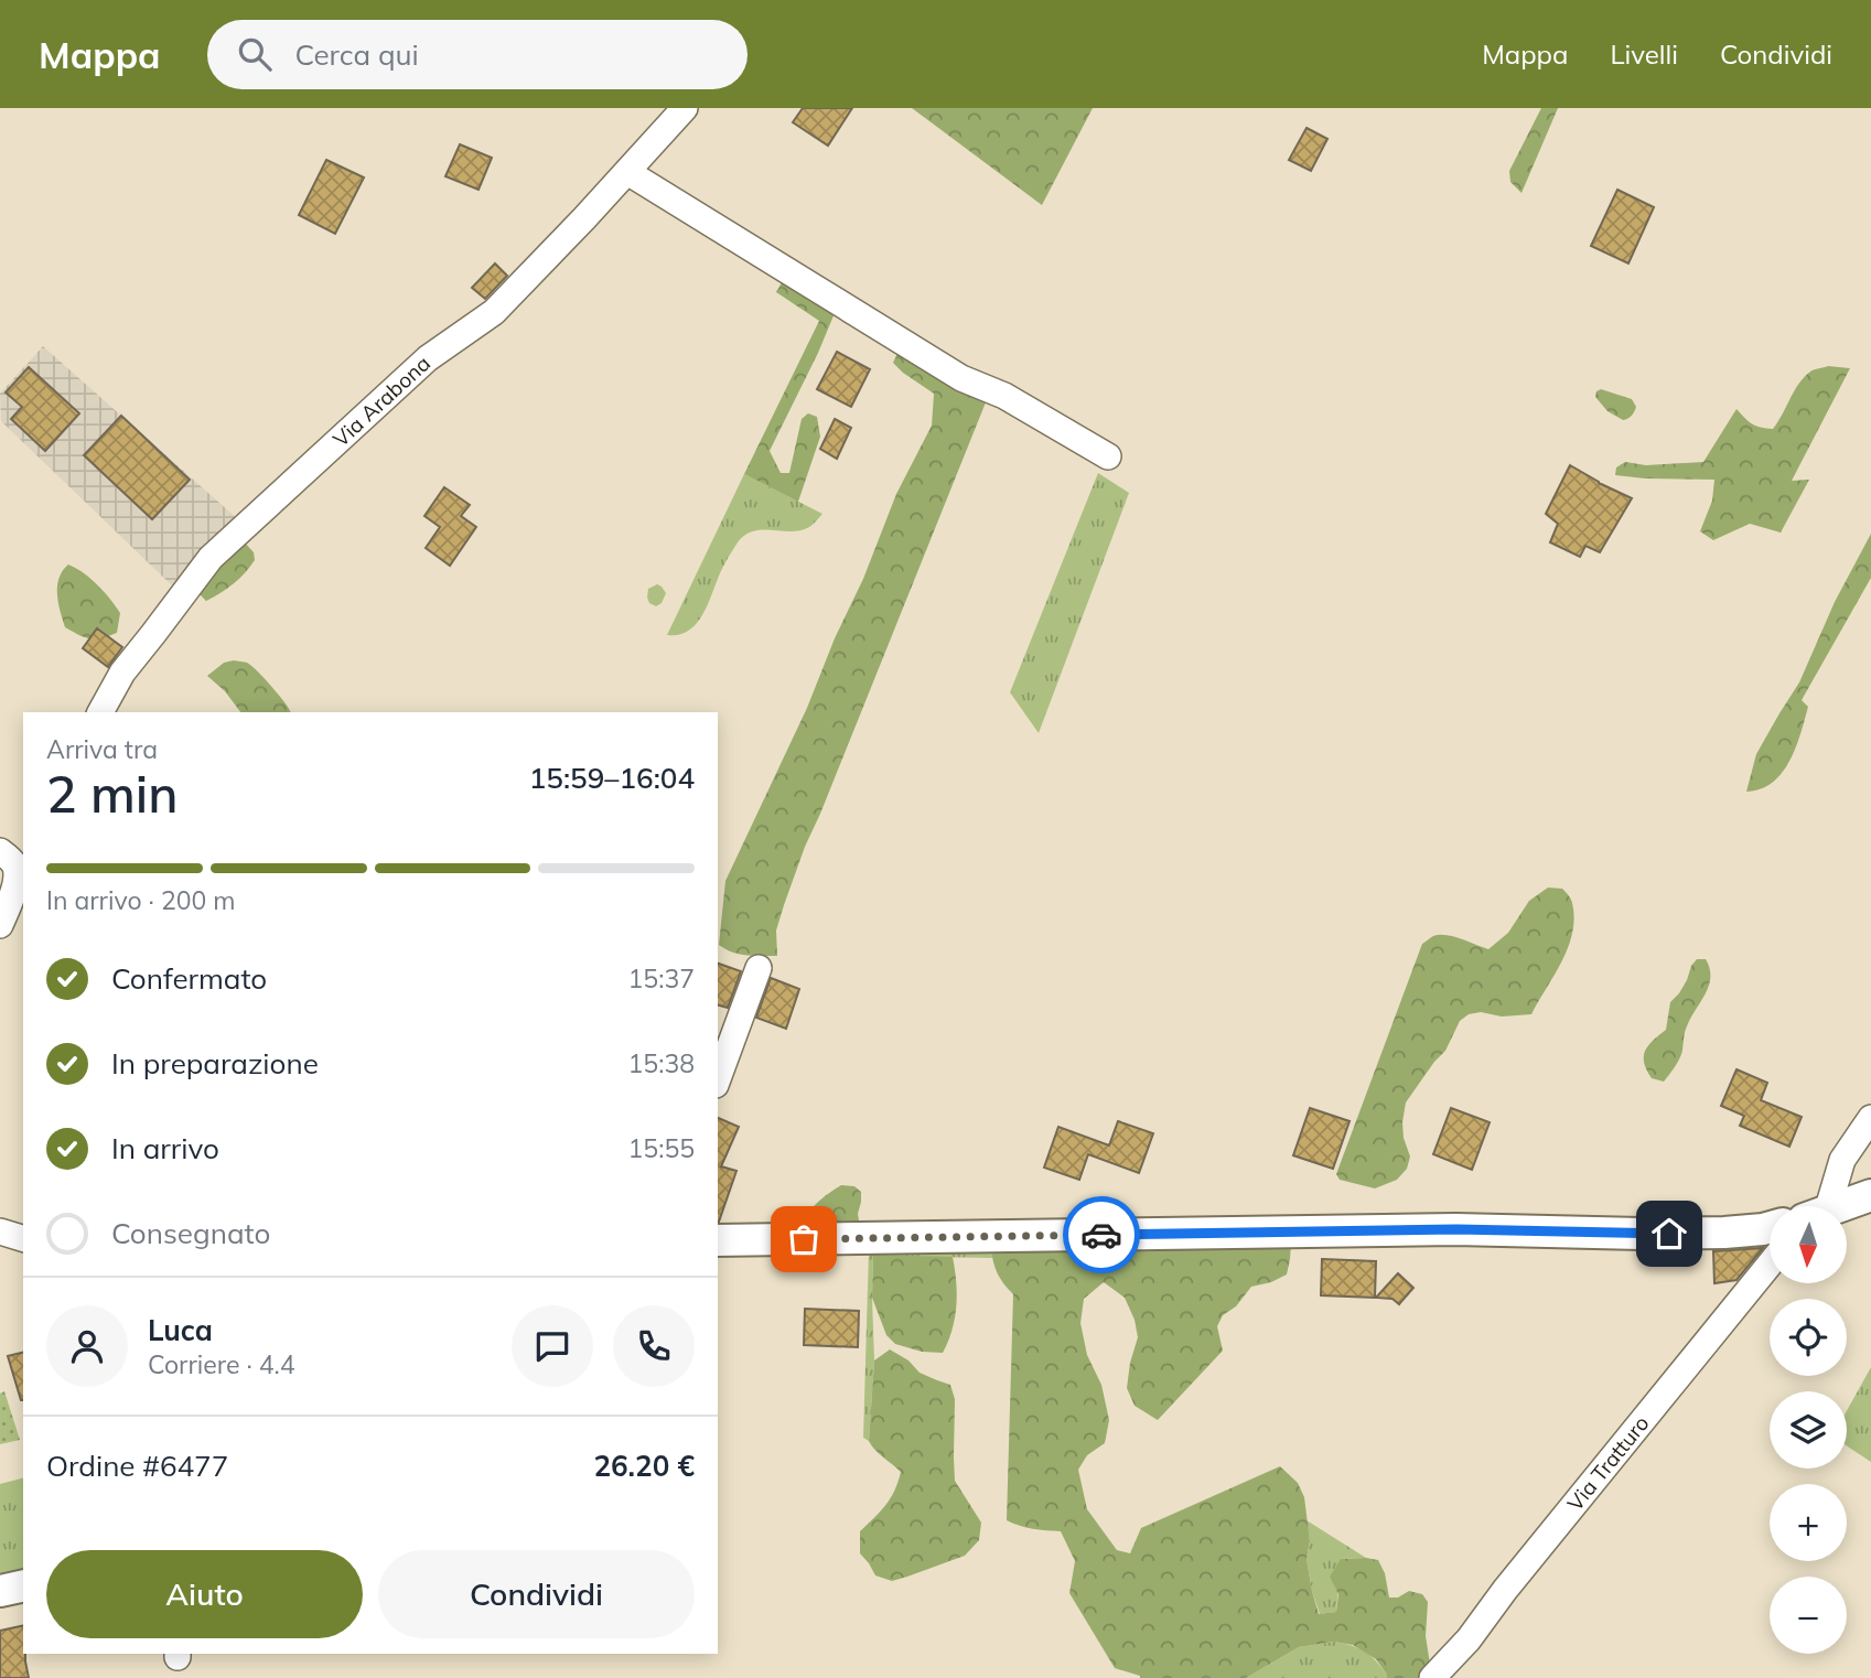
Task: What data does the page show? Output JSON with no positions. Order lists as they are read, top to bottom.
{
  "streets": {
    "street": ["Via Arabona", "Via Tratturo"]
  },
  "north": "bottom",
  "page": {
    "header": "Mappa",
    "search": "Cerca qui",
    "nav": ["Mappa", "Livelli", "Condividi"],
    "heading": ["2 min", "Arriva tra", "15:59–16:04"],
    "panel": [
      "Luca",
      "Corriere · 4.4",
      "Ordine #6477",
      "26.20 €"
    ],
    "bar": "In arrivo · 200 m",
    "list": [
      ["Confermato", "15:37"],
      ["In preparazione", "15:38"],
      ["In arrivo", "15:55"],
      "Consegnato"
    ],
    "map_buttons": ["+", "−"],
    "buttons": ["Aiuto", "Condividi"]
  }
}
